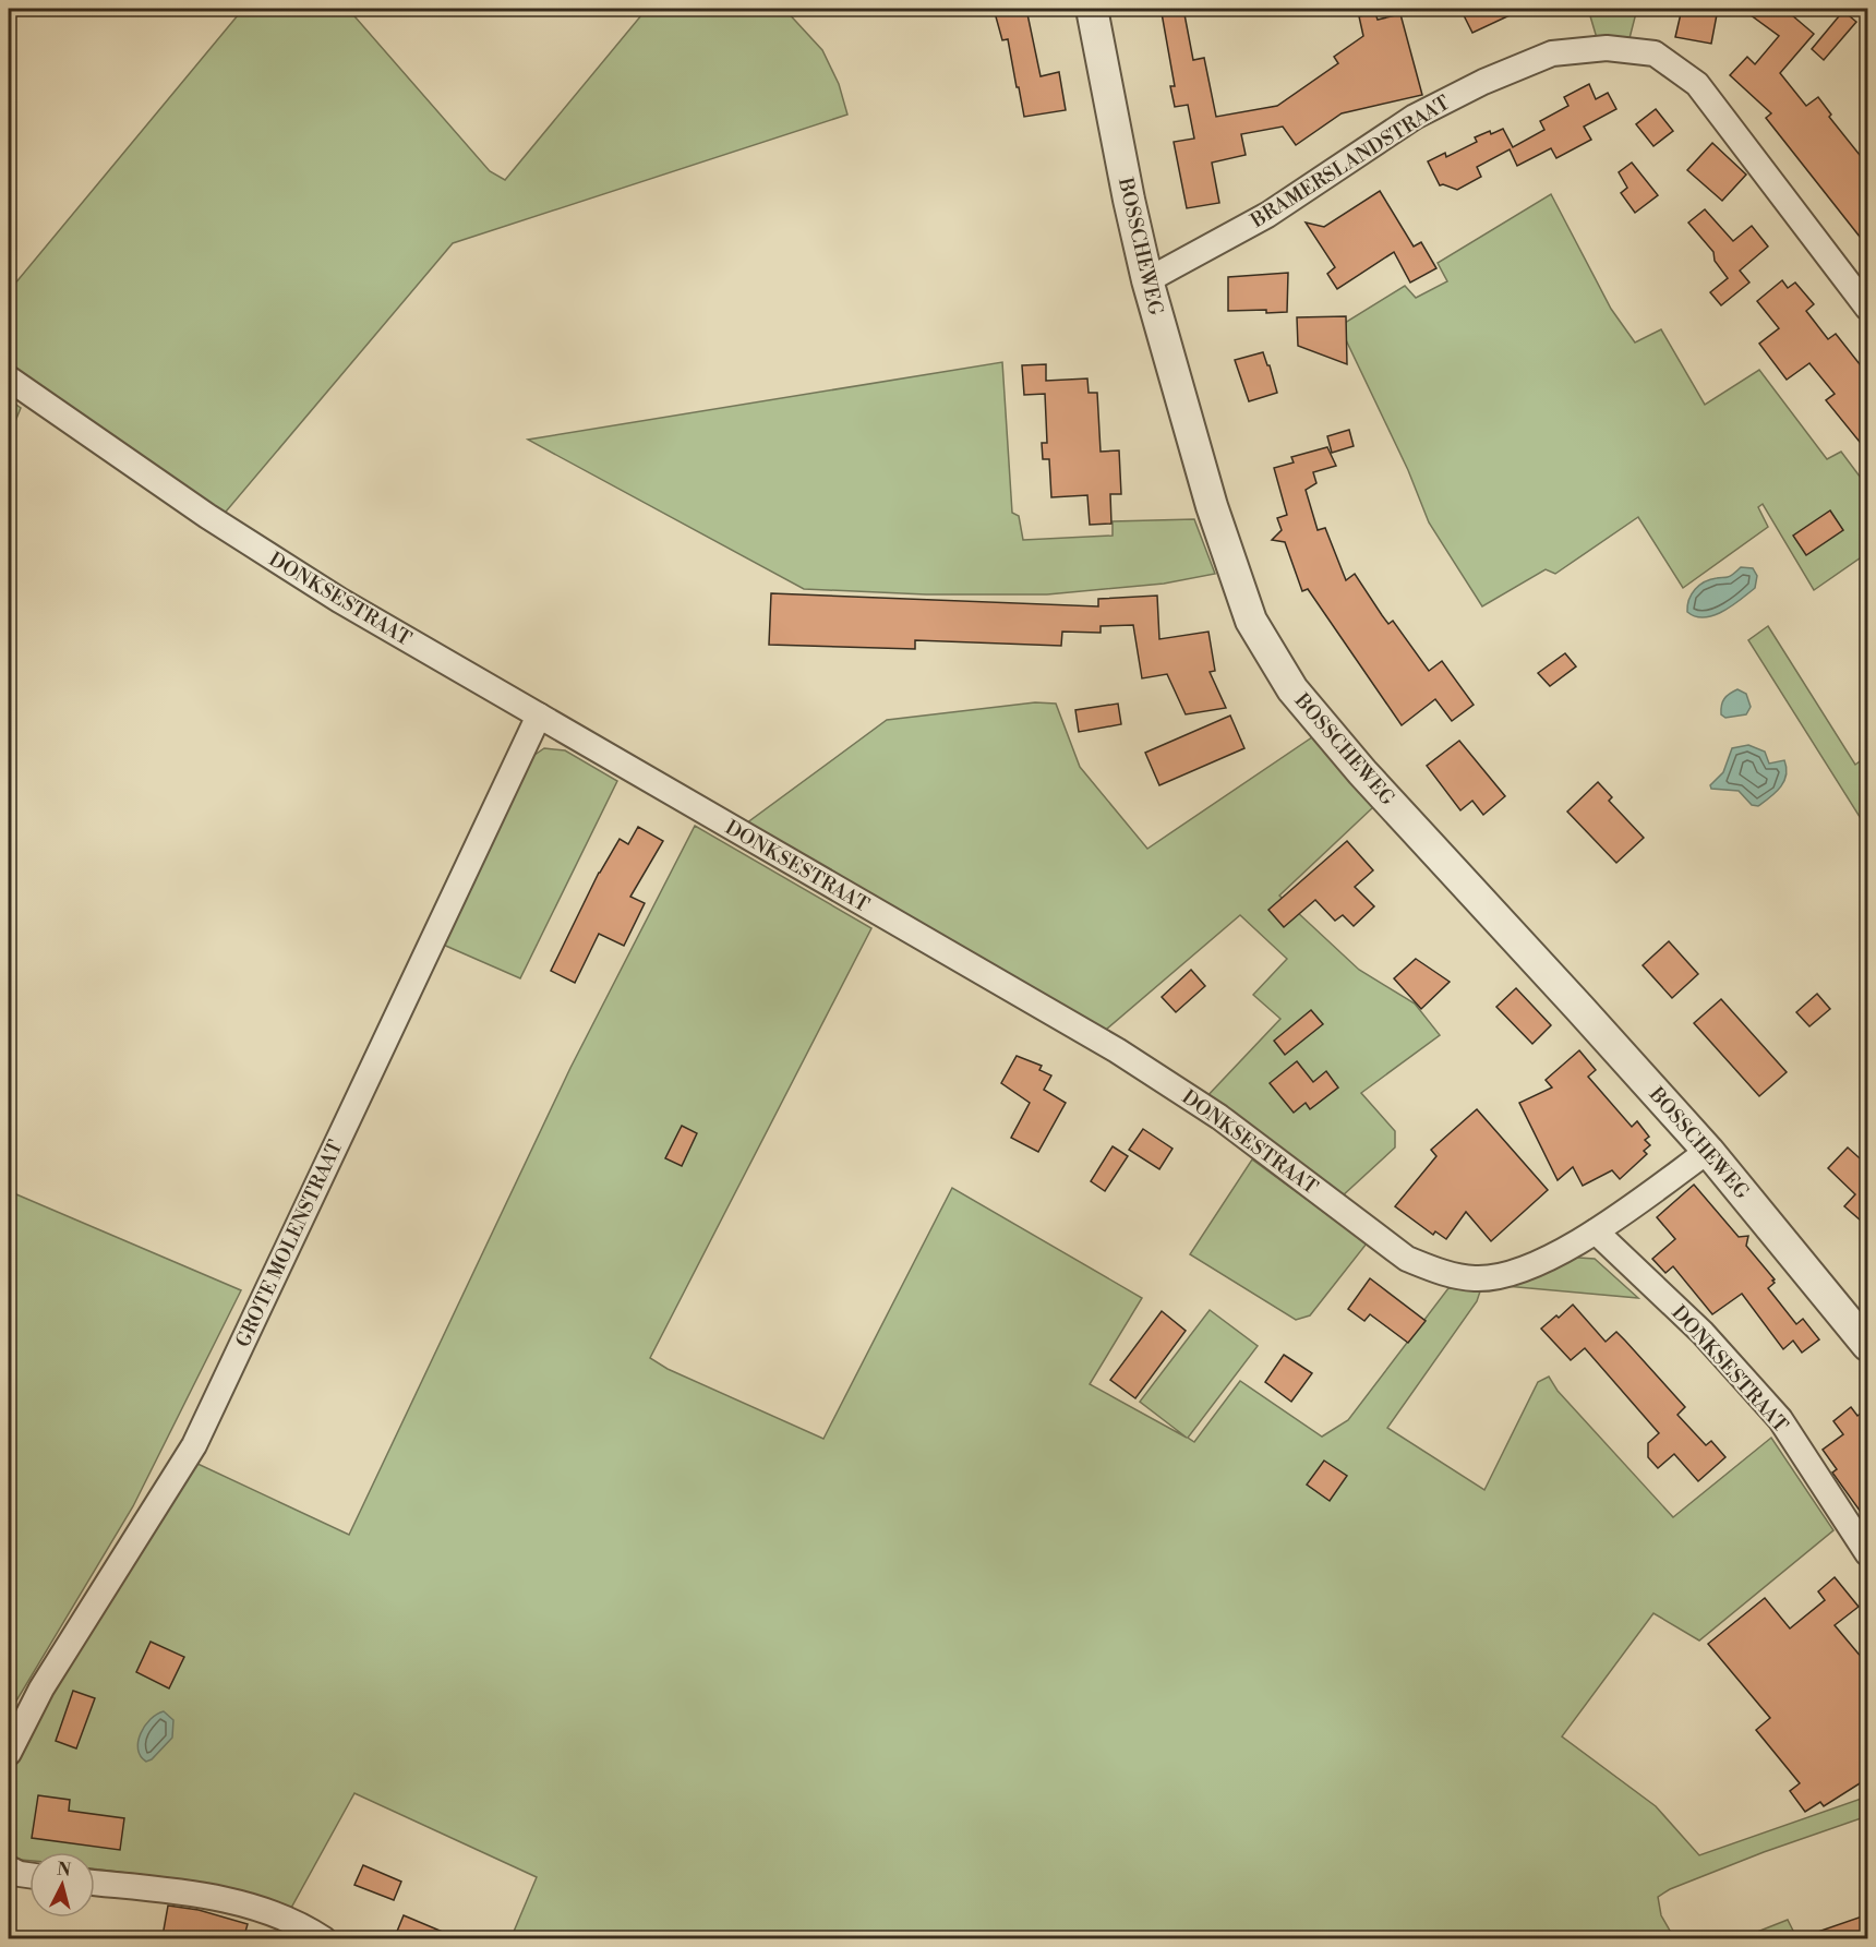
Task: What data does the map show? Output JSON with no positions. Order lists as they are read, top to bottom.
{
  "streets": {
    "street": [
      "BRAMERSLANDSTRAAT",
      "BOSSCHEWEG",
      "DONKSESTRAAT",
      "GROTE MOLENSTRAAT"
    ]
  },
  "crossings": [
    ["BRAMERSLANDSTRAAT", "BOSSCHEWEG"],
    ["BOSSCHEWEG", "DONKSESTRAAT"],
    ["DONKSESTRAAT", "GROTE MOLENSTRAAT"]
  ],
  "north": "top"
}
